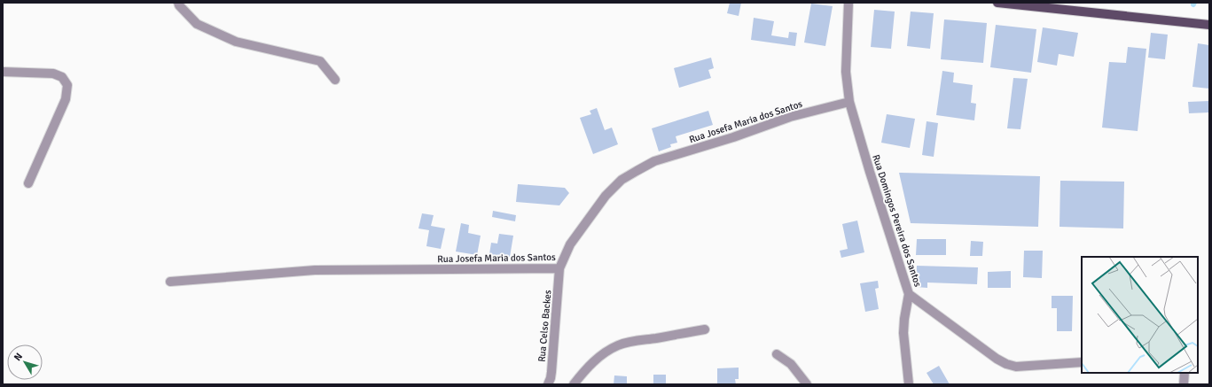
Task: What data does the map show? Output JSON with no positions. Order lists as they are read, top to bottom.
{
  "streets": {
    "street": ["Rua Josefa Maria dos Santos", "Rua Domingos Pereira dos Santos", "Rua Celso Backes"]
  },
  "crossings": [
    ["Rua Josefa Maria dos Santos", "Rua Domingos Pereira dos Santos"],
    ["Rua Josefa Maria dos Santos", "Rua Celso Backes"]
  ],
  "north": "top left"
}
